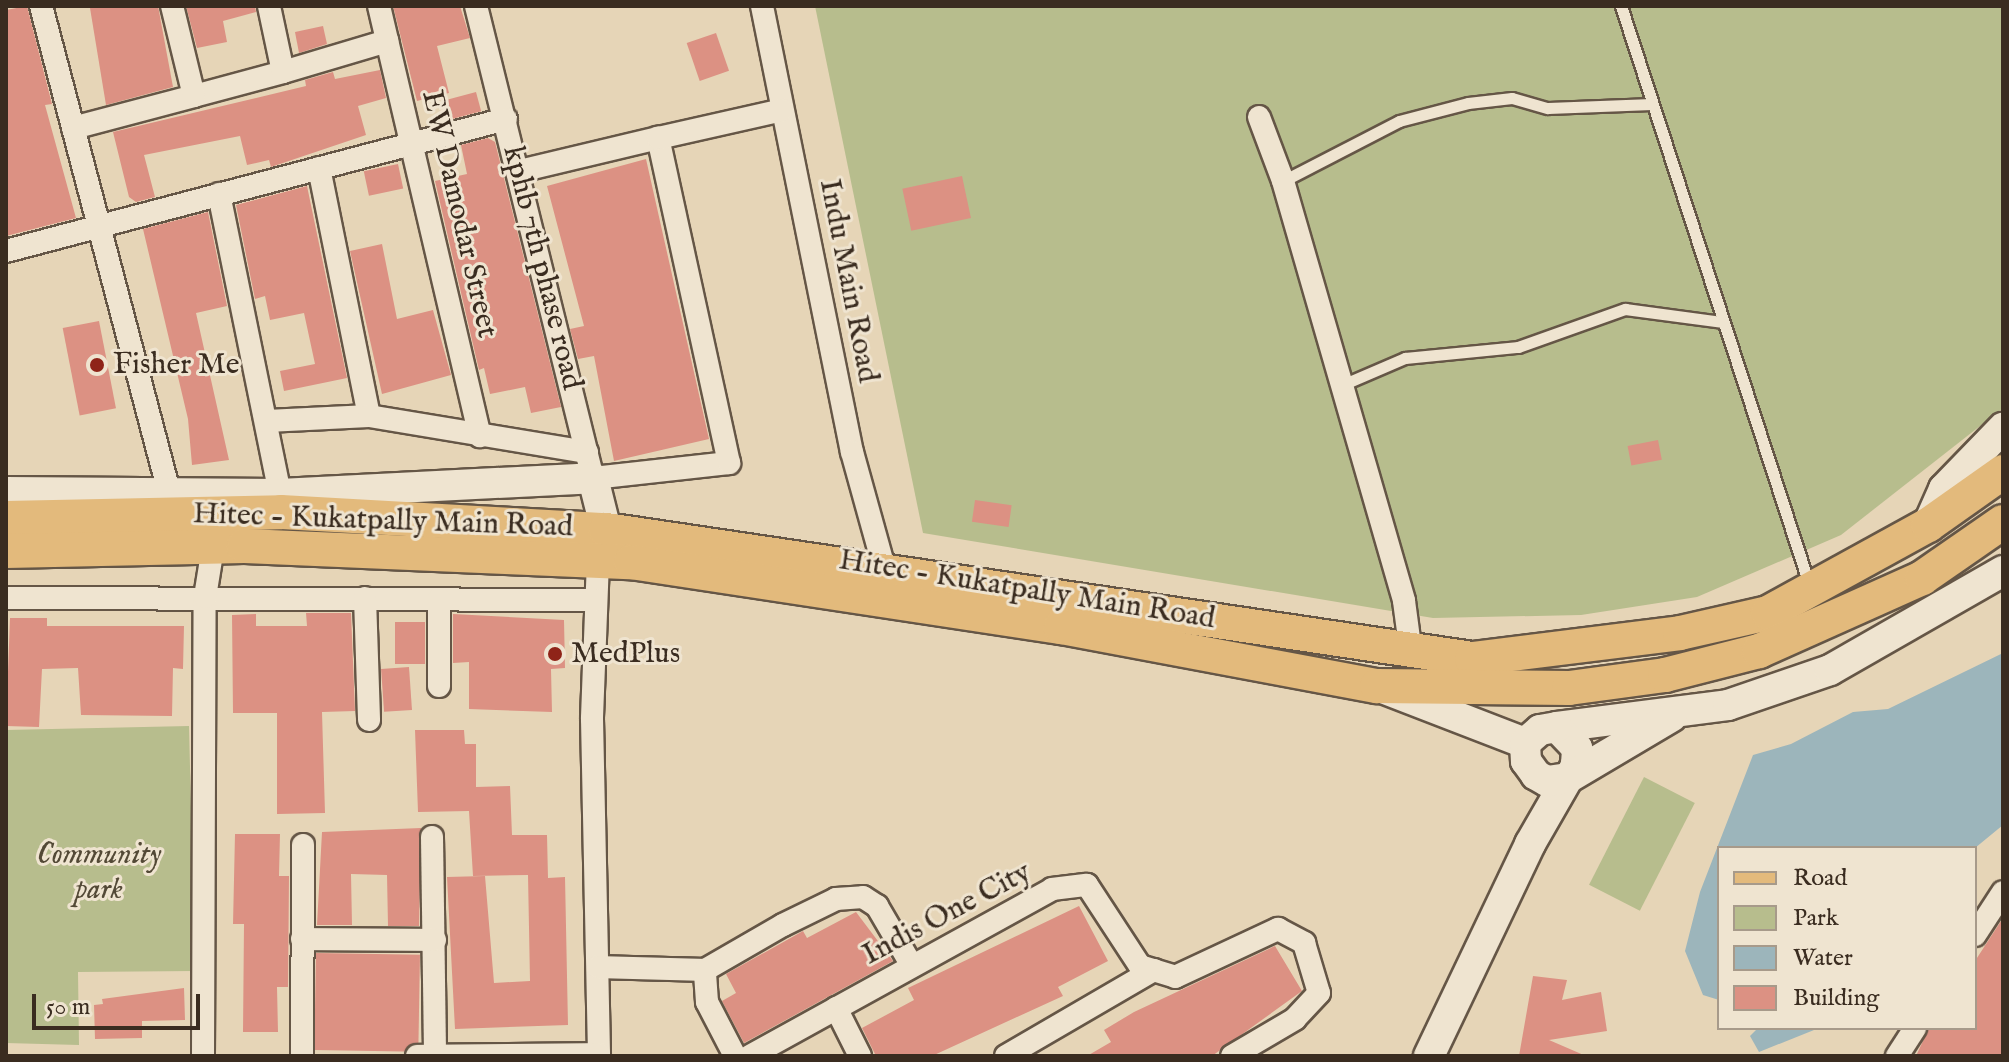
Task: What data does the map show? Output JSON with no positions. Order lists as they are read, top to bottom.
{
  "streets": {
    "main road": ["Hitec - Kukatpally Main Road"],
    "street": [
      "EW Damodar Street",
      "kphb 7th phase road",
      "Indu Main Road",
      "Indis One City"
    ]
  },
  "crossings": [
    ["kphb 7th phase road", "Hitec - Kukatpally Main Road"],
    ["Indu Main Road", "Hitec - Kukatpally Main Road"]
  ],
  "parks": ["Community park"],
  "places": ["Fisher Me", "MedPlus"],
  "legend": [
    "Road",
    "Park",
    "Water",
    "Building"
  ],
  "scale_bar": "50 m"
}
